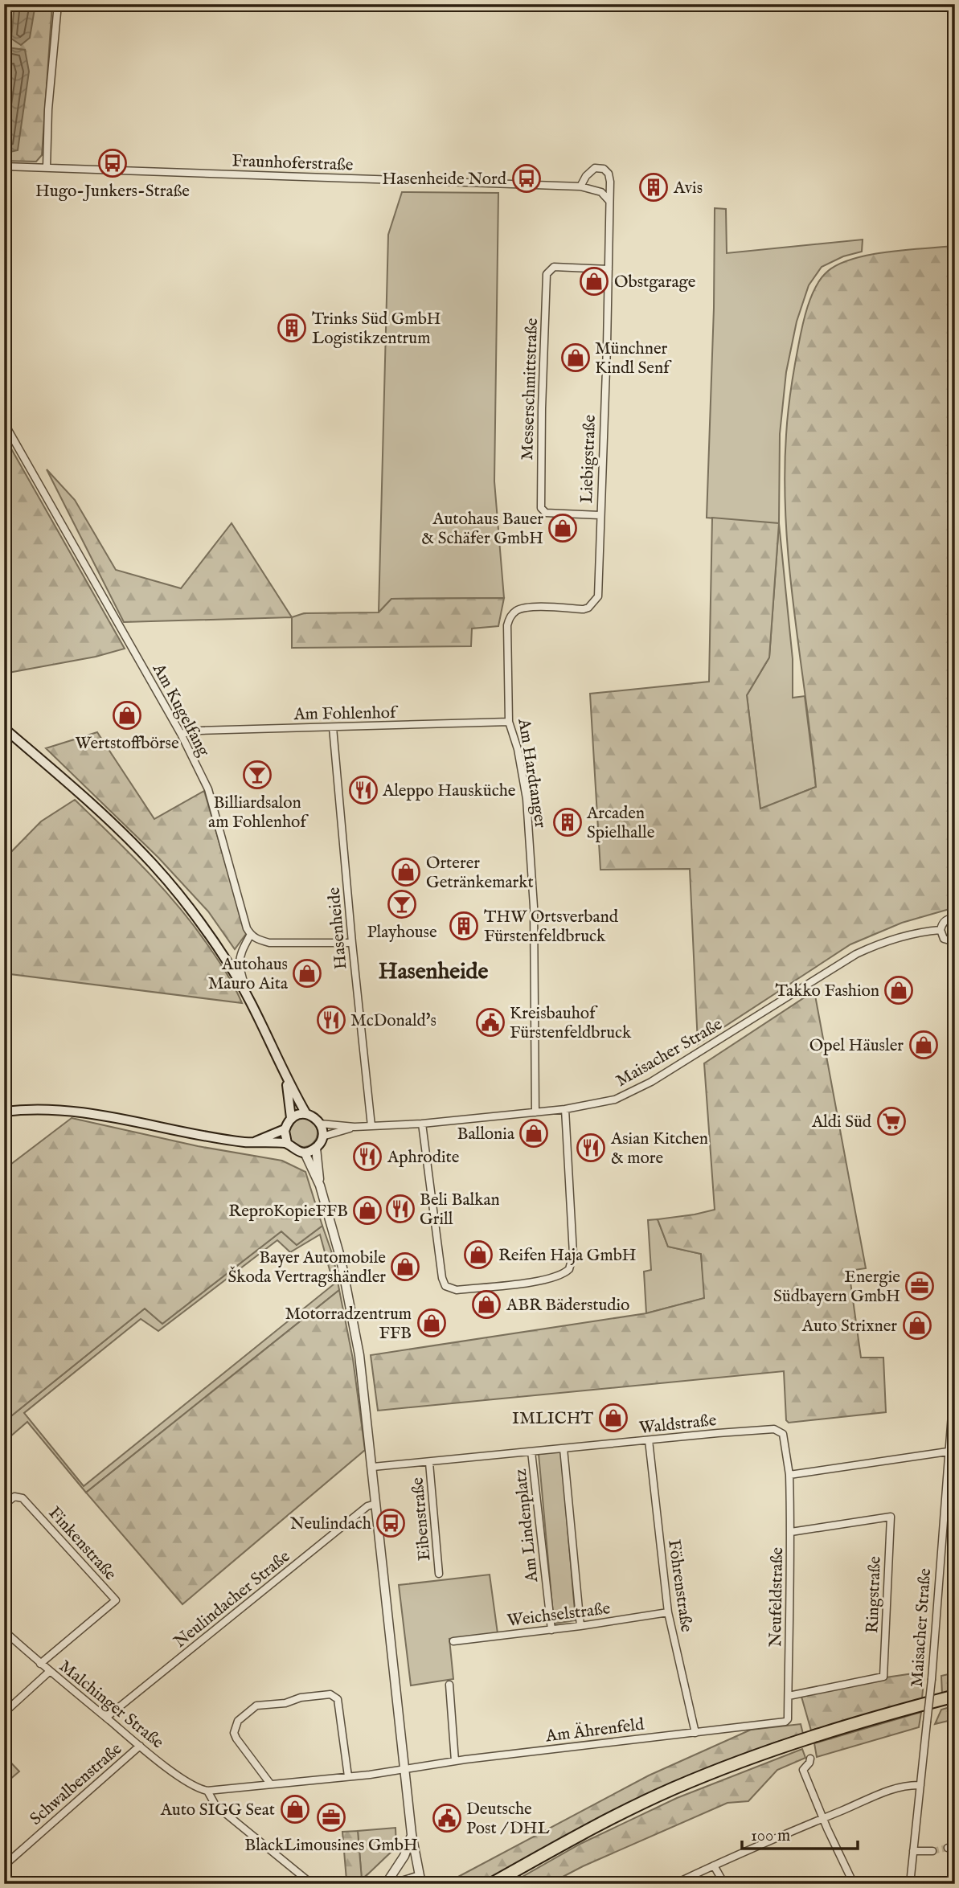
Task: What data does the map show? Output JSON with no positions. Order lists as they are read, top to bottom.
{
  "streets": {
    "street": [
      "Fraunhoferstraße",
      "Messerschmittstraße",
      "Liebigstraße",
      "Am Kugelfang",
      "Am Fohlenhof",
      "Am Hardtanger",
      "Hasenheide",
      "Maisacher Straße",
      "Waldstraße",
      "Eibenstraße",
      "Am Lindenplatz",
      "Finkenstraße",
      "Föhrenstraße",
      "Ringstraße",
      "Neufeldstraße",
      "Neulindacher Straße",
      "Weichselstraße",
      "Malchinger Straße",
      "Am Ährenfeld",
      "Schwalbenstraße"
    ]
  },
  "crossings": [
    ["Fraunhoferstraße", "Liebigstraße"],
    ["Messerschmittstraße", "Liebigstraße"],
    ["Liebigstraße", "Am Hardtanger"],
    ["Am Kugelfang", "Am Fohlenhof"],
    ["Am Fohlenhof", "Am Hardtanger"],
    ["Am Fohlenhof", "Hasenheide"],
    ["Am Hardtanger", "Maisacher Straße"],
    ["Hasenheide", "Maisacher Straße"],
    ["Waldstraße", "Eibenstraße"],
    ["Waldstraße", "Am Lindenplatz"],
    ["Waldstraße", "Föhrenstraße"],
    ["Waldstraße", "Neufeldstraße"],
    ["Am Lindenplatz", "Weichselstraße"],
    ["Finkenstraße", "Malchinger Straße"],
    ["Föhrenstraße", "Weichselstraße"],
    ["Föhrenstraße", "Am Ährenfeld"],
    ["Ringstraße", "Neufeldstraße"],
    ["Neufeldstraße", "Am Ährenfeld"],
    ["Neulindacher Straße", "Malchinger Straße"],
    ["Malchinger Straße", "Schwalbenstraße"]
  ],
  "districts": ["Hasenheide"],
  "places": {
    "bus stop": ["Hugo-Junkers-Straße", "Hasenheide Nord", "Neulindach"],
    "building": [
      "Avis",
      "Trinks Süd GmbH Logistikzentrum",
      "Arcaden Spielhalle",
      "THW Ortsverband Fürstenfeldbruck"
    ],
    "shop": [
      "Obstgarage",
      "Münchner Kindl Senf",
      "Autohaus Bauer & Schäfer GmbH",
      "Wertstoffbörse",
      "Orterer Getränkemarkt",
      "Autohaus Mauro Aita",
      "Takko Fashion",
      "Opel Häusler",
      "Ballonia",
      "ReproKopieFFB",
      "Reifen Haja GmbH",
      "Bayer Automobile Škoda Vertragshändler",
      "ABR Bäderstudio",
      "Motorradzentrum FFB",
      "Auto Strixner",
      "IMLICHT",
      "Auto SIGG Seat"
    ],
    "bar": ["Billiardsalon am Fohlenhof", "Playhouse"],
    "restaurant": [
      "Aleppo Hausküche",
      "McDonald's",
      "Asian Kitchen & more",
      "Aphrodite",
      "Beli Balkan Grill"
    ],
    "public building": ["Kreisbauhof Fürstenfeldbruck", "Deutsche Post / DHL"],
    "supermarket": ["Aldi Süd"],
    "office": ["Energie Südbayern GmbH", "BlackLimousines GmbH"]
  },
  "scale_bar": "100 m"
}
